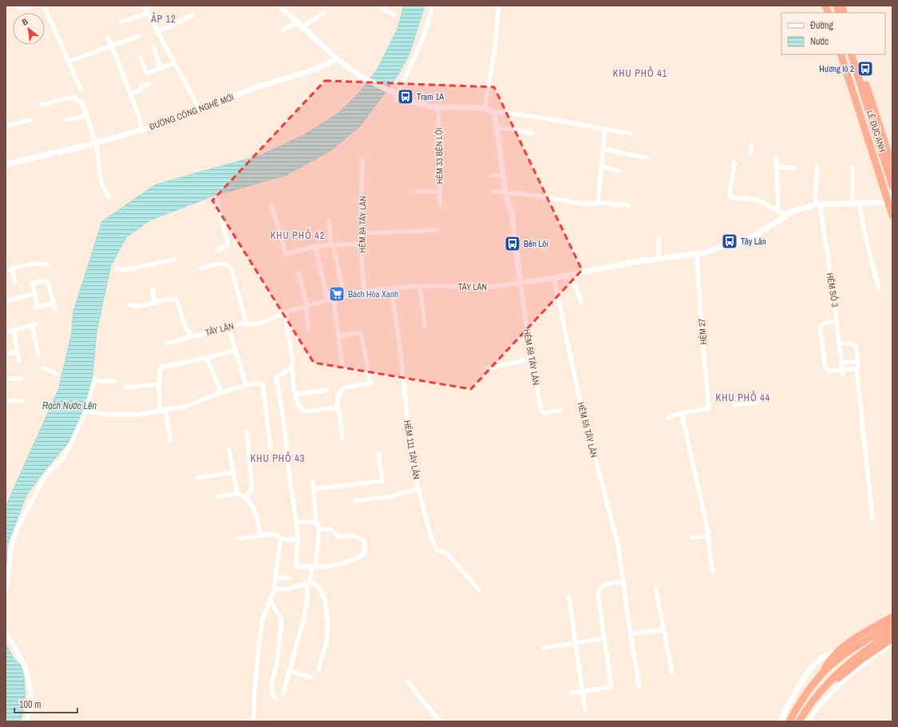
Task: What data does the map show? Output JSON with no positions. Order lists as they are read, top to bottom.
{
  "streets": {
    "highway": ["LÊ ĐỨC ANH"],
    "street": [
      "ĐƯỜNG CÔNG NGHỆ MỚI",
      "HẺM 33 BẾN LỘI",
      "HẺM 84 TÂY LÂN",
      "TÂY LÂN",
      "HẺM SỐ 3",
      "HẺM 27",
      "HẺM 59 TÂY LÂN",
      "HẺM 55 TÂY LÂN",
      "HẺM 111 TÂY LÂN"
    ]
  },
  "crossings": [
    ["LÊ ĐỨC ANH", "TÂY LÂN"],
    ["HẺM 84 TÂY LÂN", "TÂY LÂN"],
    ["TÂY LÂN", "HẺM SỐ 3"],
    ["TÂY LÂN", "HẺM 27"],
    ["TÂY LÂN", "HẺM 59 TÂY LÂN"],
    ["TÂY LÂN", "HẺM 55 TÂY LÂN"],
    ["TÂY LÂN", "HẺM 111 TÂY LÂN"]
  ],
  "districts": [
    "ẤP 12",
    "KHU PHỐ 41",
    "KHU PHỐ 42",
    "KHU PHỐ 44",
    "KHU PHỐ 43"
  ],
  "water": ["Rạch Nước Lên"],
  "places": {
    "bus stop": [
      "Hương lộ 2",
      "Trạm 1A",
      "Tây Lân",
      "Bến Lội"
    ],
    "supermarket": ["Bách Hóa Xanh"]
  },
  "legend": ["Đường", "Nước"],
  "scale_bar": "100 m",
  "north": "top left"
}
